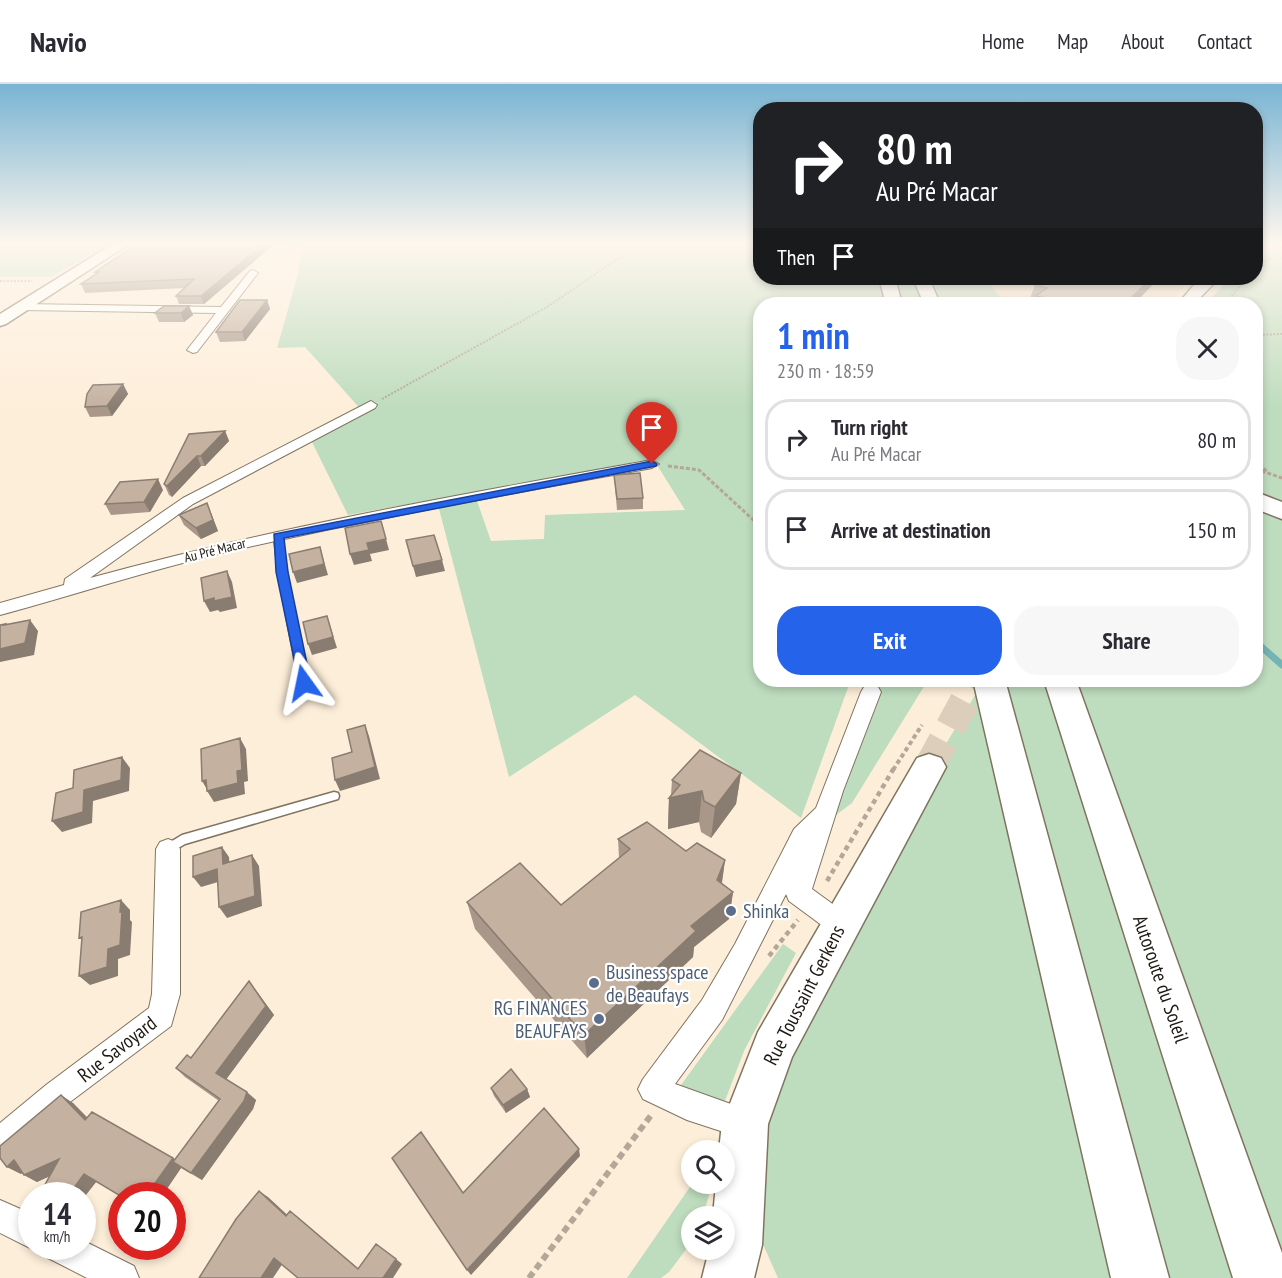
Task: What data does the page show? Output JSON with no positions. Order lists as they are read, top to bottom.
{
  "streets": {
    "highway": ["Autoroute du Soleil"],
    "main road": ["Rue Toussaint Gerkens"],
    "street": ["Au Pré Macar", "Rue Savoyard"]
  },
  "places": ["Shinka", "Business space de Beaufays", "RG FINANCES BEAUFAYS"],
  "page": {
    "header": "Navio",
    "nav": [
      "Home",
      "Map",
      "About",
      "Contact"
    ],
    "turn": ["80 m", "Au Pré Macar"],
    "then": "Then",
    "heading": ["1 min", "230 m · 18:59"],
    "list": [
      {
        "name": "Turn right",
        "note": "Au Pré Macar",
        "value": "80 m"
      },
      {
        "name": "Arrive at destination",
        "value": "150 m"
      }
    ],
    "buttons": ["Exit", "Share"],
    "speed": "14 km/h",
    "limit": "20"
  }
}
